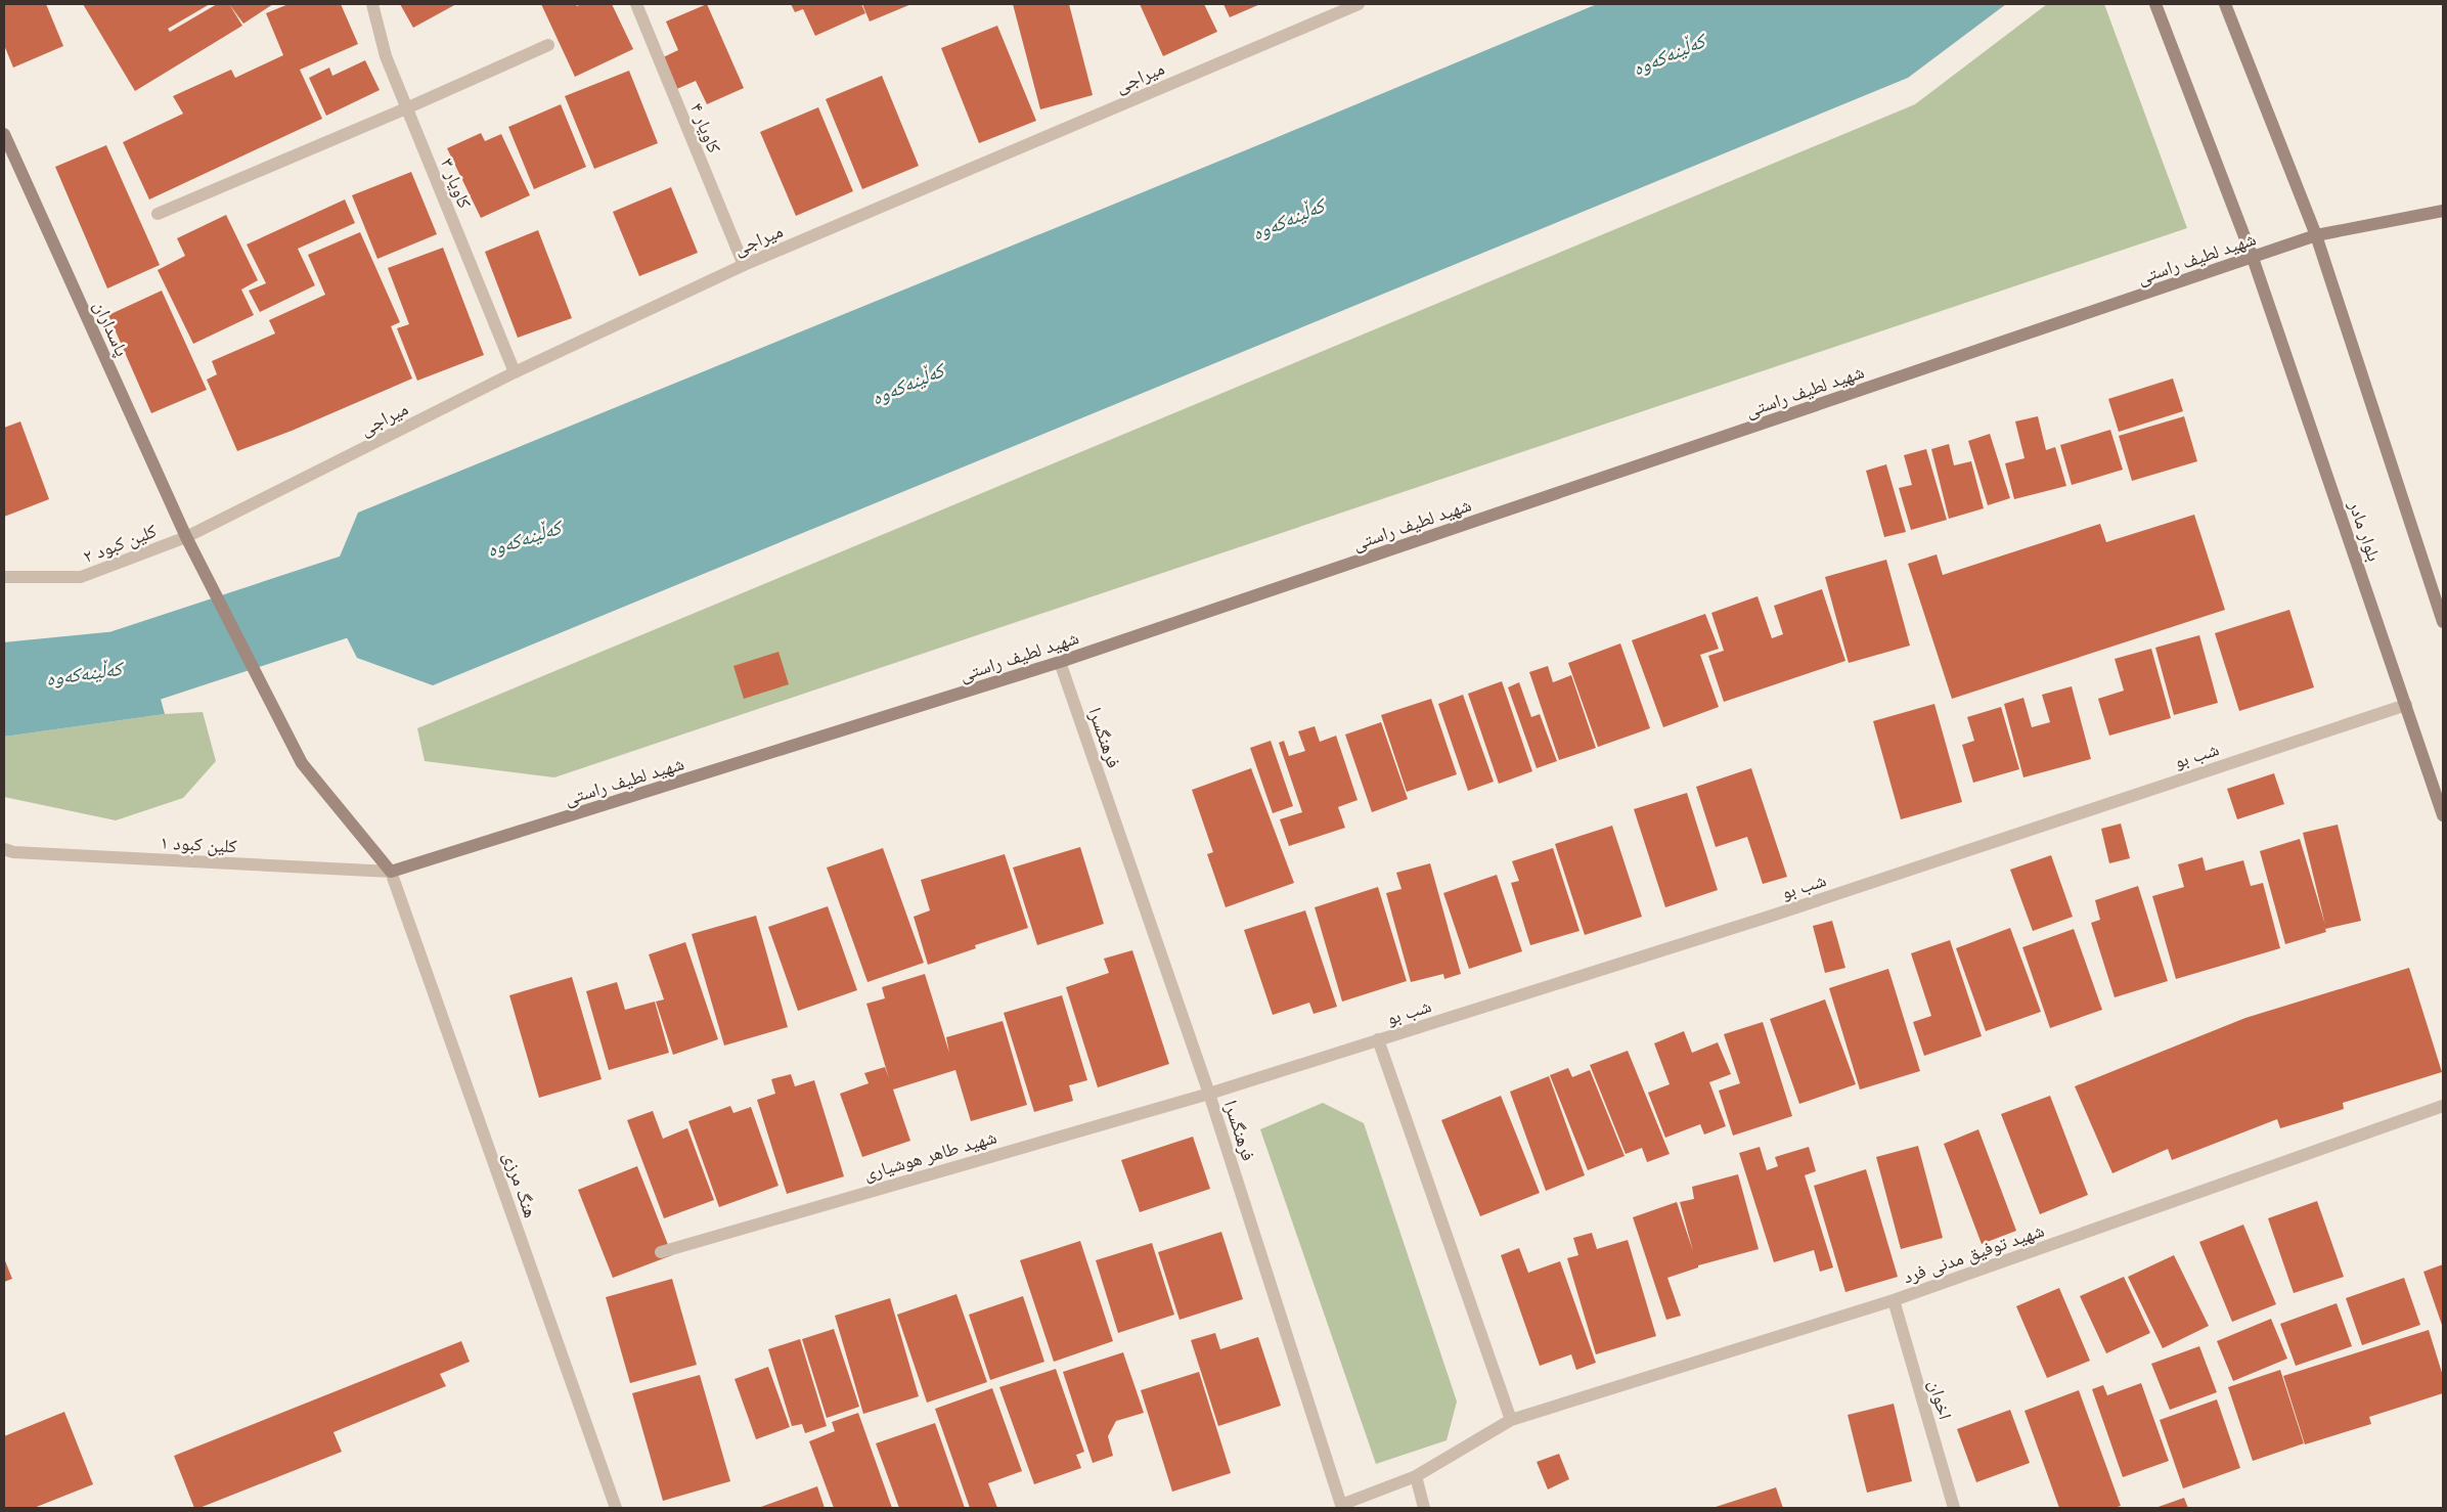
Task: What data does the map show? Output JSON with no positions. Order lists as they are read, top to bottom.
{
  "streets": {
    "main road": ["شهید لطیف راستی", "پاسداران", "بلوار مادر"],
    "street": [
      "میراجی",
      "کاویار ۴",
      "کاویار ۳",
      "کلین کبود ۲",
      "فرهنگسرا",
      "شب بو",
      "کلین کبود ۱",
      "شهید طاهر هوشیاری",
      "هنگ مرزی",
      "شهید توفیق مدنی فرد",
      "اخوان"
    ]
  },
  "crossings": [
    ["میراجی", "کاویار ۴"],
    ["میراجی", "کاویار ۳"],
    ["میراجی", "پاسداران"],
    ["میراجی", "کلین کبود ۲"],
    ["شهید لطیف راستی", "پاسداران"],
    ["شهید لطیف راستی", "بلوار مادر"],
    ["شهید لطیف راستی", "فرهنگسرا"],
    ["شهید لطیف راستی", "کلین کبود ۱"],
    ["شهید لطیف راستی", "هنگ مرزی"],
    ["پاسداران", "کلین کبود ۲"],
    ["پاسداران", "کلین کبود ۱"],
    ["پاسداران", "هنگ مرزی"],
    ["بلوار مادر", "شب بو"],
    ["فرهنگسرا", "شب بو"],
    ["فرهنگسرا", "شهید طاهر هوشیاری"],
    ["فرهنگسرا", "شهید توفیق مدنی فرد"],
    ["شب بو", "شهید طاهر هوشیاری"],
    ["کلین کبود ۱", "هنگ مرزی"],
    ["شهید توفیق مدنی فرد", "اخوان"]
  ],
  "water": ["کەڵینەکەوە"]
}
